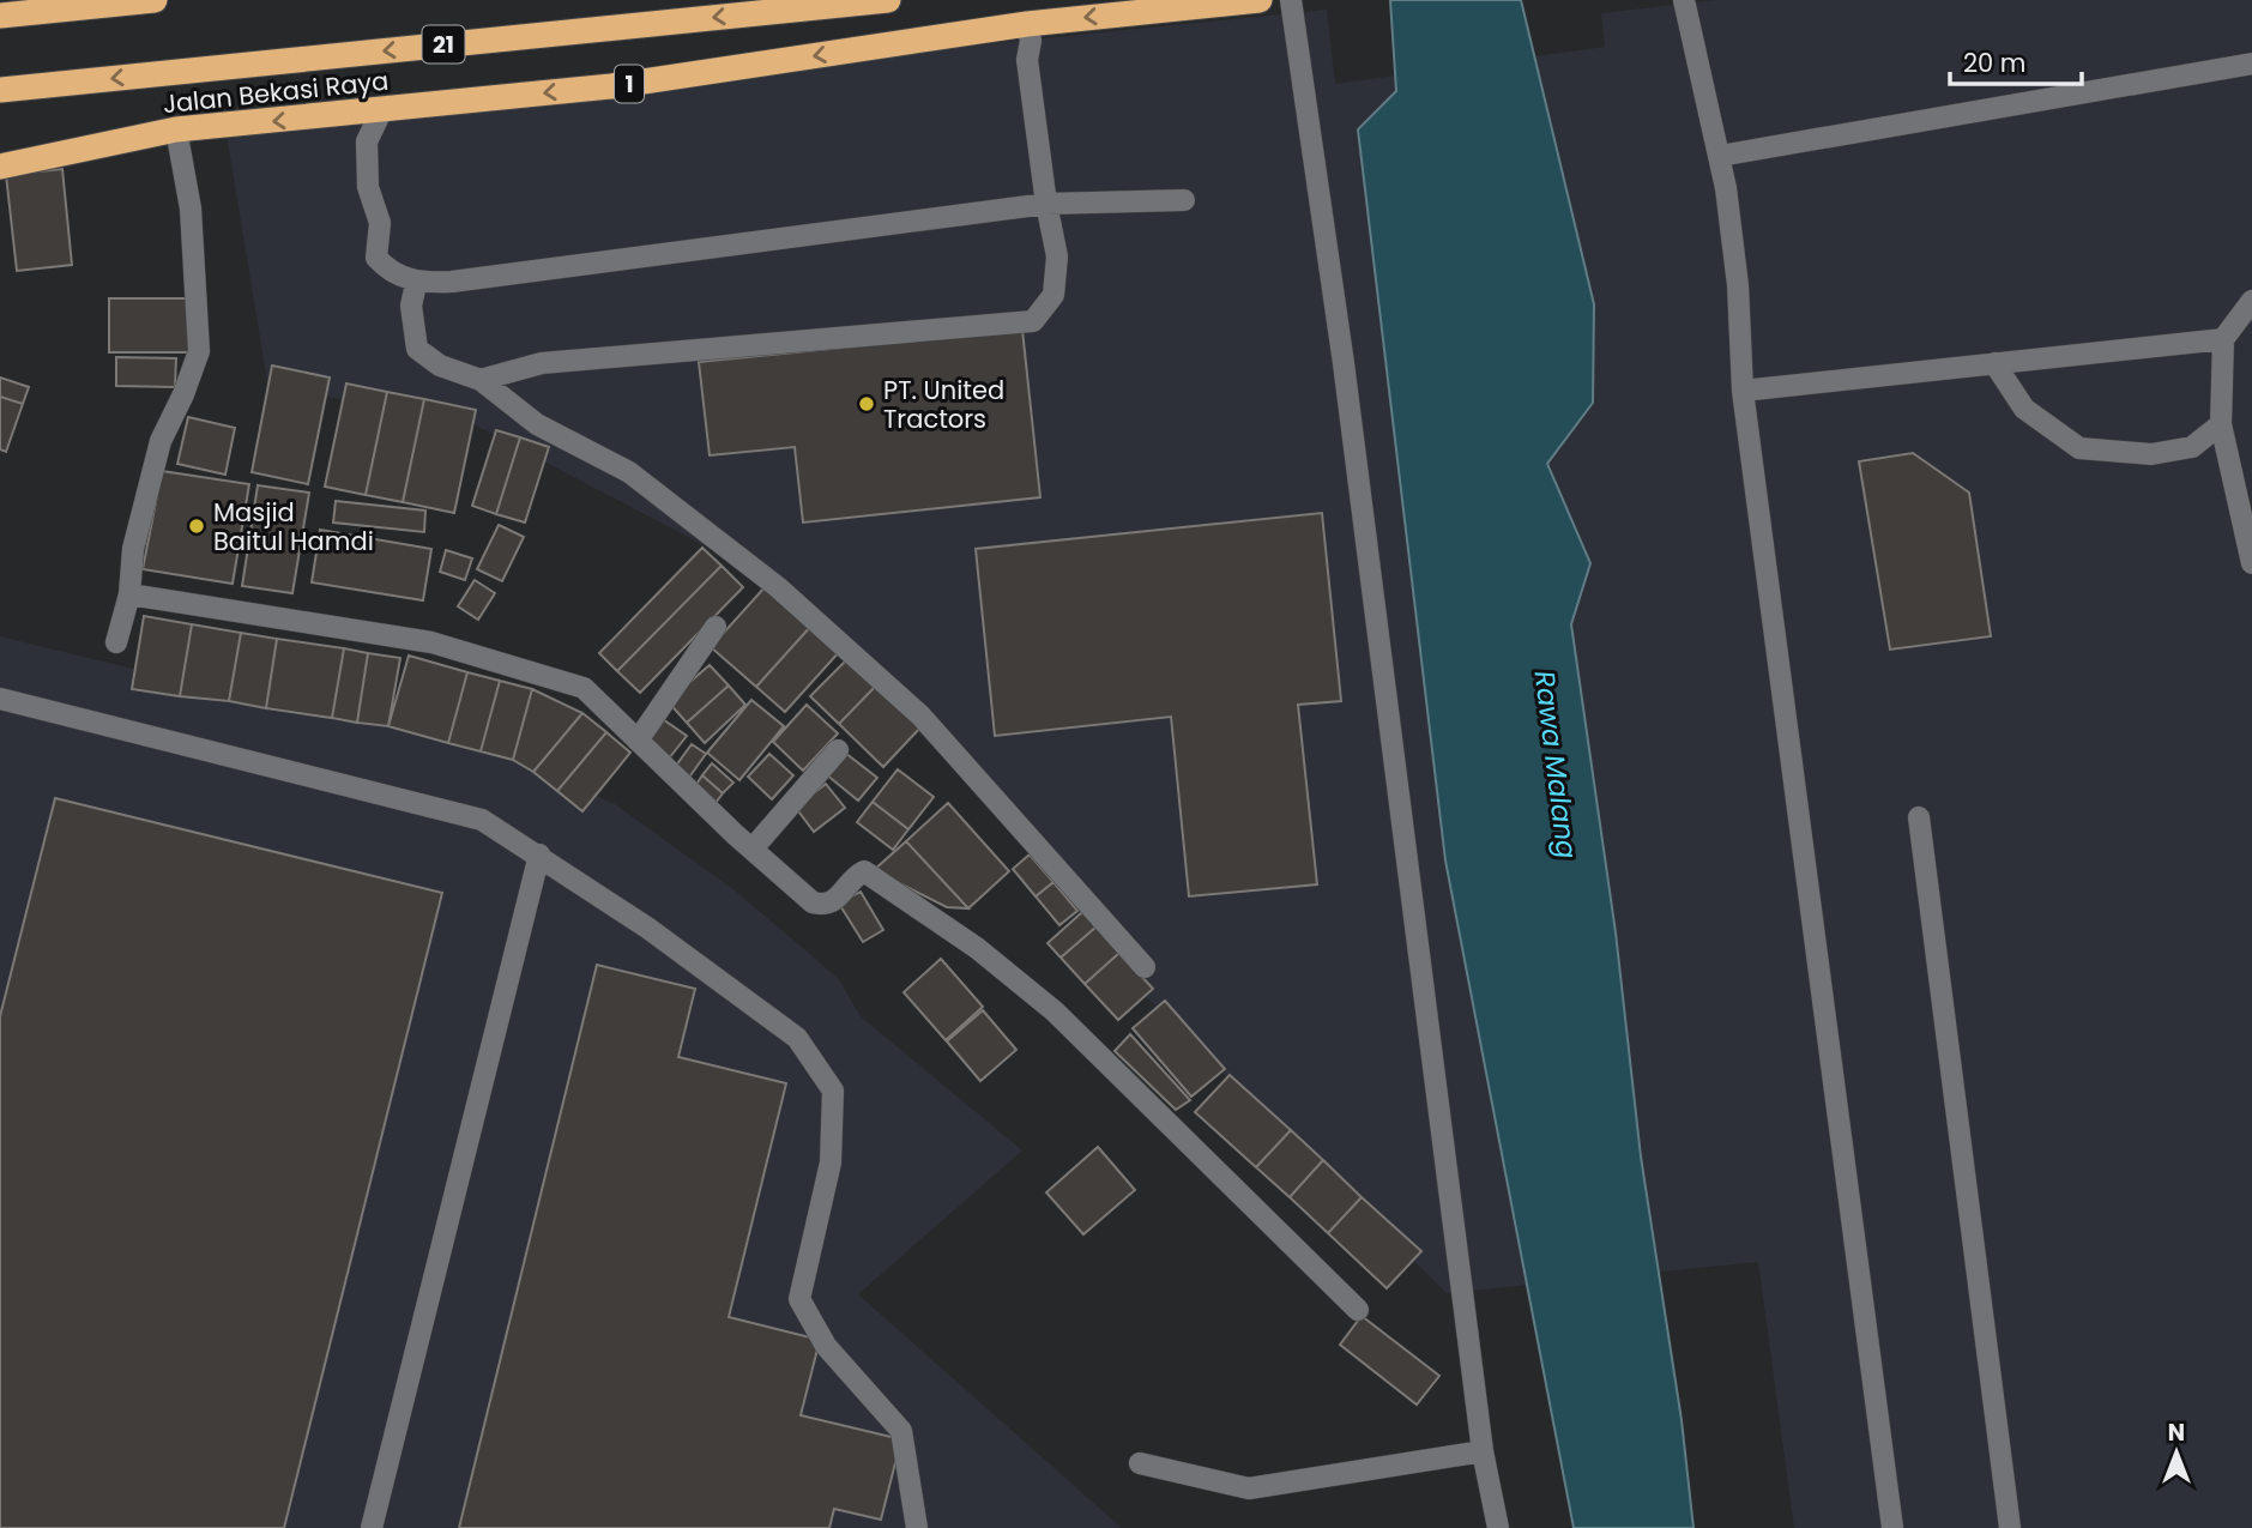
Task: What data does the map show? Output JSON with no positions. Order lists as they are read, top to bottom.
{
  "streets": {
    "highway": ["21", "1", "Jalan Bekasi Raya"]
  },
  "water": ["Rawa Malang"],
  "places": ["PT. United Tractors", "Masjid Baitul Hamdi"],
  "scale_bar": "20 m",
  "north": "top"
}
